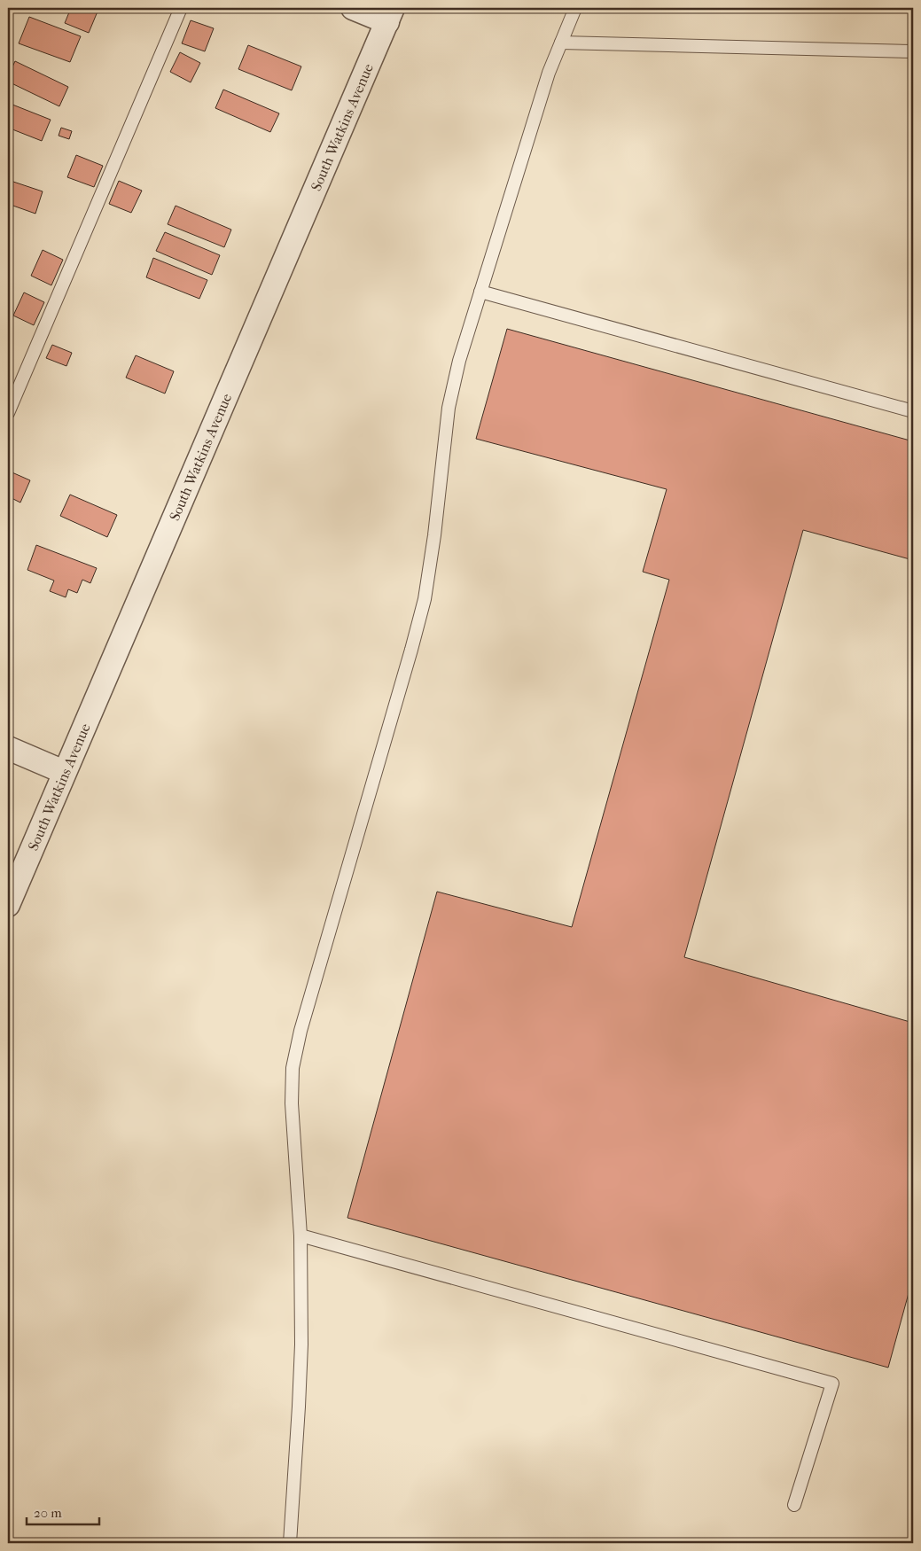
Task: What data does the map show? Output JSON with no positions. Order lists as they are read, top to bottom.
{
  "streets": {
    "street": ["South Watkins Avenue"]
  },
  "scale_bar": "20 m"
}
